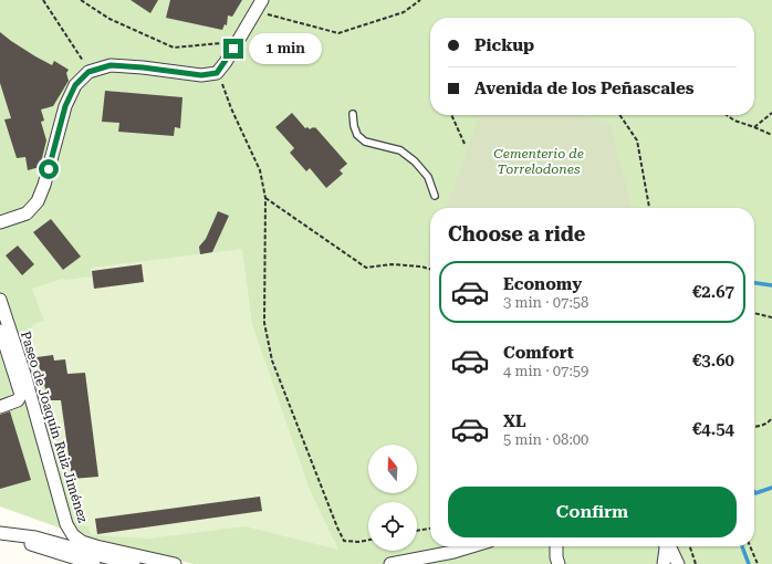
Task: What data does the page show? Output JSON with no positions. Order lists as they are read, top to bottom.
{
  "streets": {
    "street": ["Paseo de Joaquín Ruiz Jiménez"]
  },
  "parks": ["Cementerio de Torrelodones"],
  "north": "top",
  "page": {
    "banner": ["Pickup", "Avenida de los Peñascales"],
    "bubble": "1 min",
    "heading": "Choose a ride",
    "list": [
      {
        "name": "Economy",
        "note": "3 min · 07:58",
        "value": "€2.67"
      },
      {
        "name": "Comfort",
        "note": "4 min · 07:59",
        "value": "€3.60"
      },
      {
        "name": "XL",
        "note": "5 min · 08:00",
        "value": "€4.54"
      }
    ],
    "buttons": "Confirm"
  }
}
